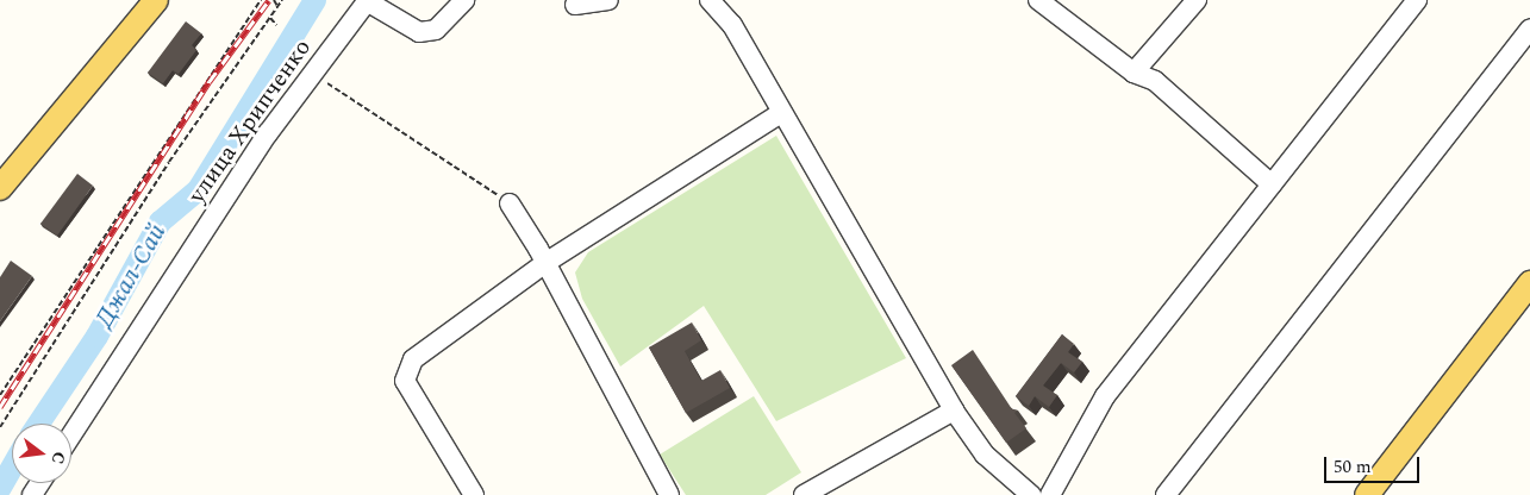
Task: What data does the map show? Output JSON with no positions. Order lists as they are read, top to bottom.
{
  "streets": {
    "street": ["улица Хрипченко"]
  },
  "water": ["Джал-Сай"],
  "scale_bar": "50 m",
  "north": "right"
}
